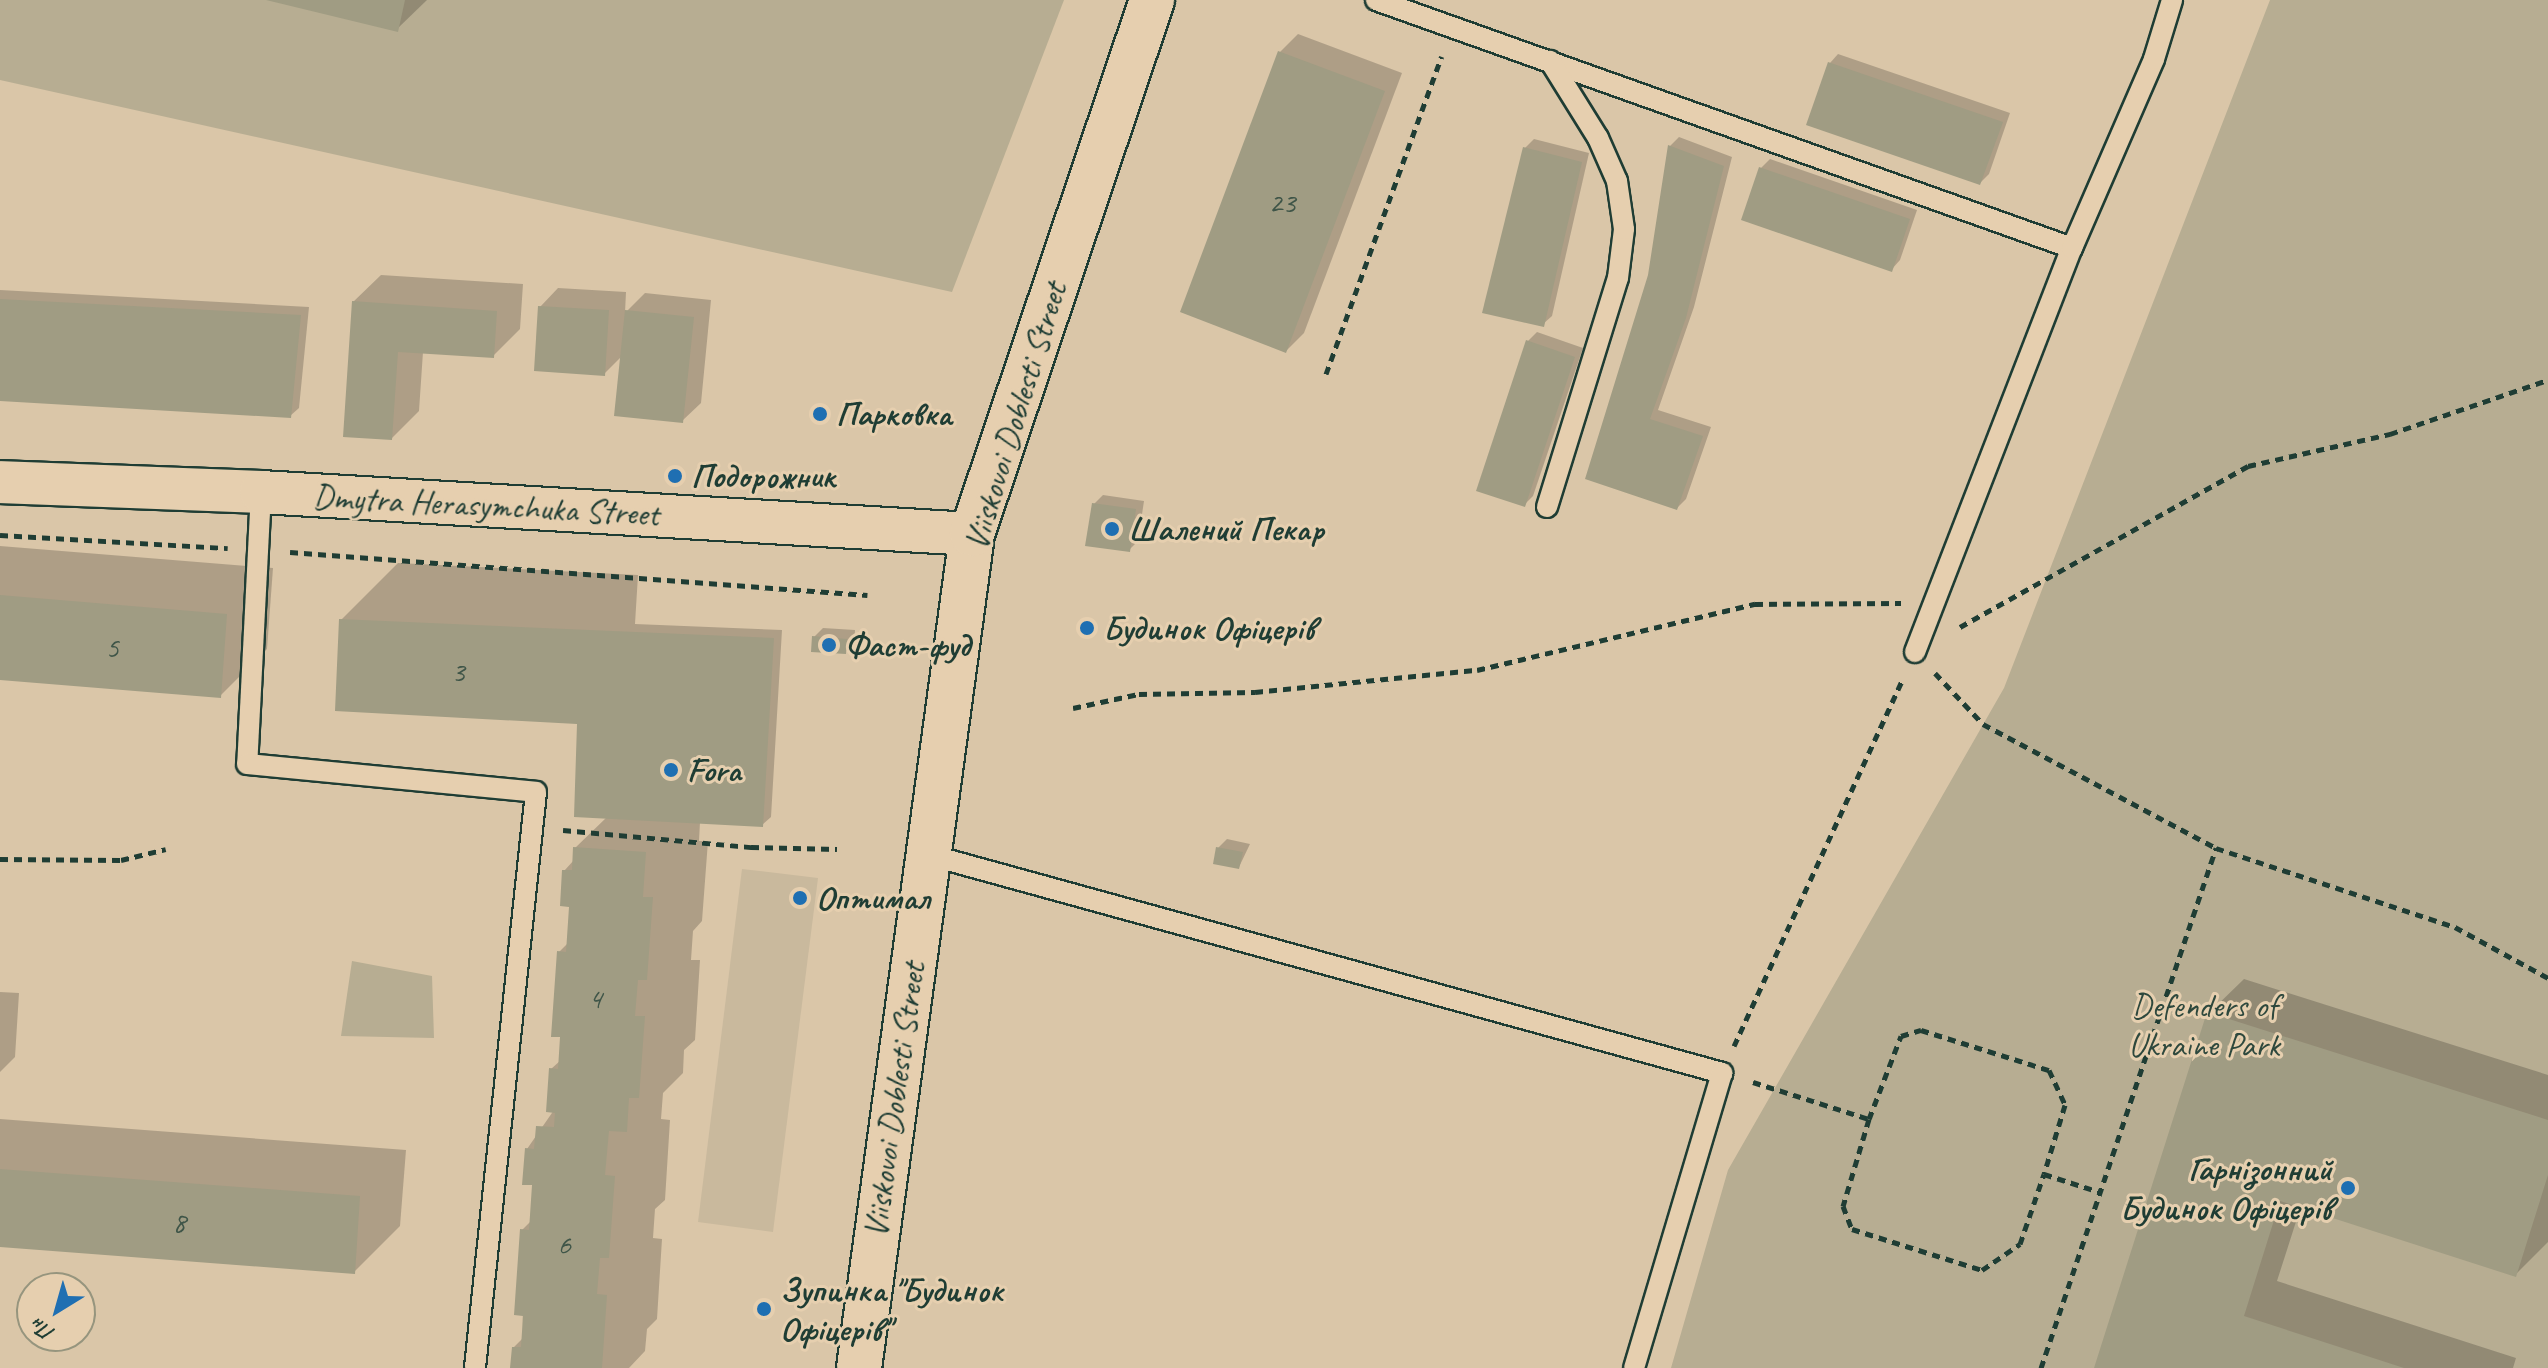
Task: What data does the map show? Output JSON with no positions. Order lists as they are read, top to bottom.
{
  "streets": {
    "street": ["Viiskovoi Doblesti Street", "Dmytra Herasymchuka Street"]
  },
  "crossings": [
    ["Viiskovoi Doblesti Street", "Dmytra Herasymchuka Street"]
  ],
  "parks": ["Defenders of Ukraine Park"],
  "places": [
    "Парковка",
    "Подорожник",
    "Шалений Пекар",
    "Будинок Офіцерів",
    "Фаст-фуд",
    "Fora",
    "Оптимал",
    "Гарнізонний Будинок Офіцерів",
    "Зупинка \"Будинок Офіцерів\""
  ],
  "house_numbers": [
    "23",
    "5",
    "3",
    "4",
    "8",
    "6"
  ],
  "north": "bottom left"
}
